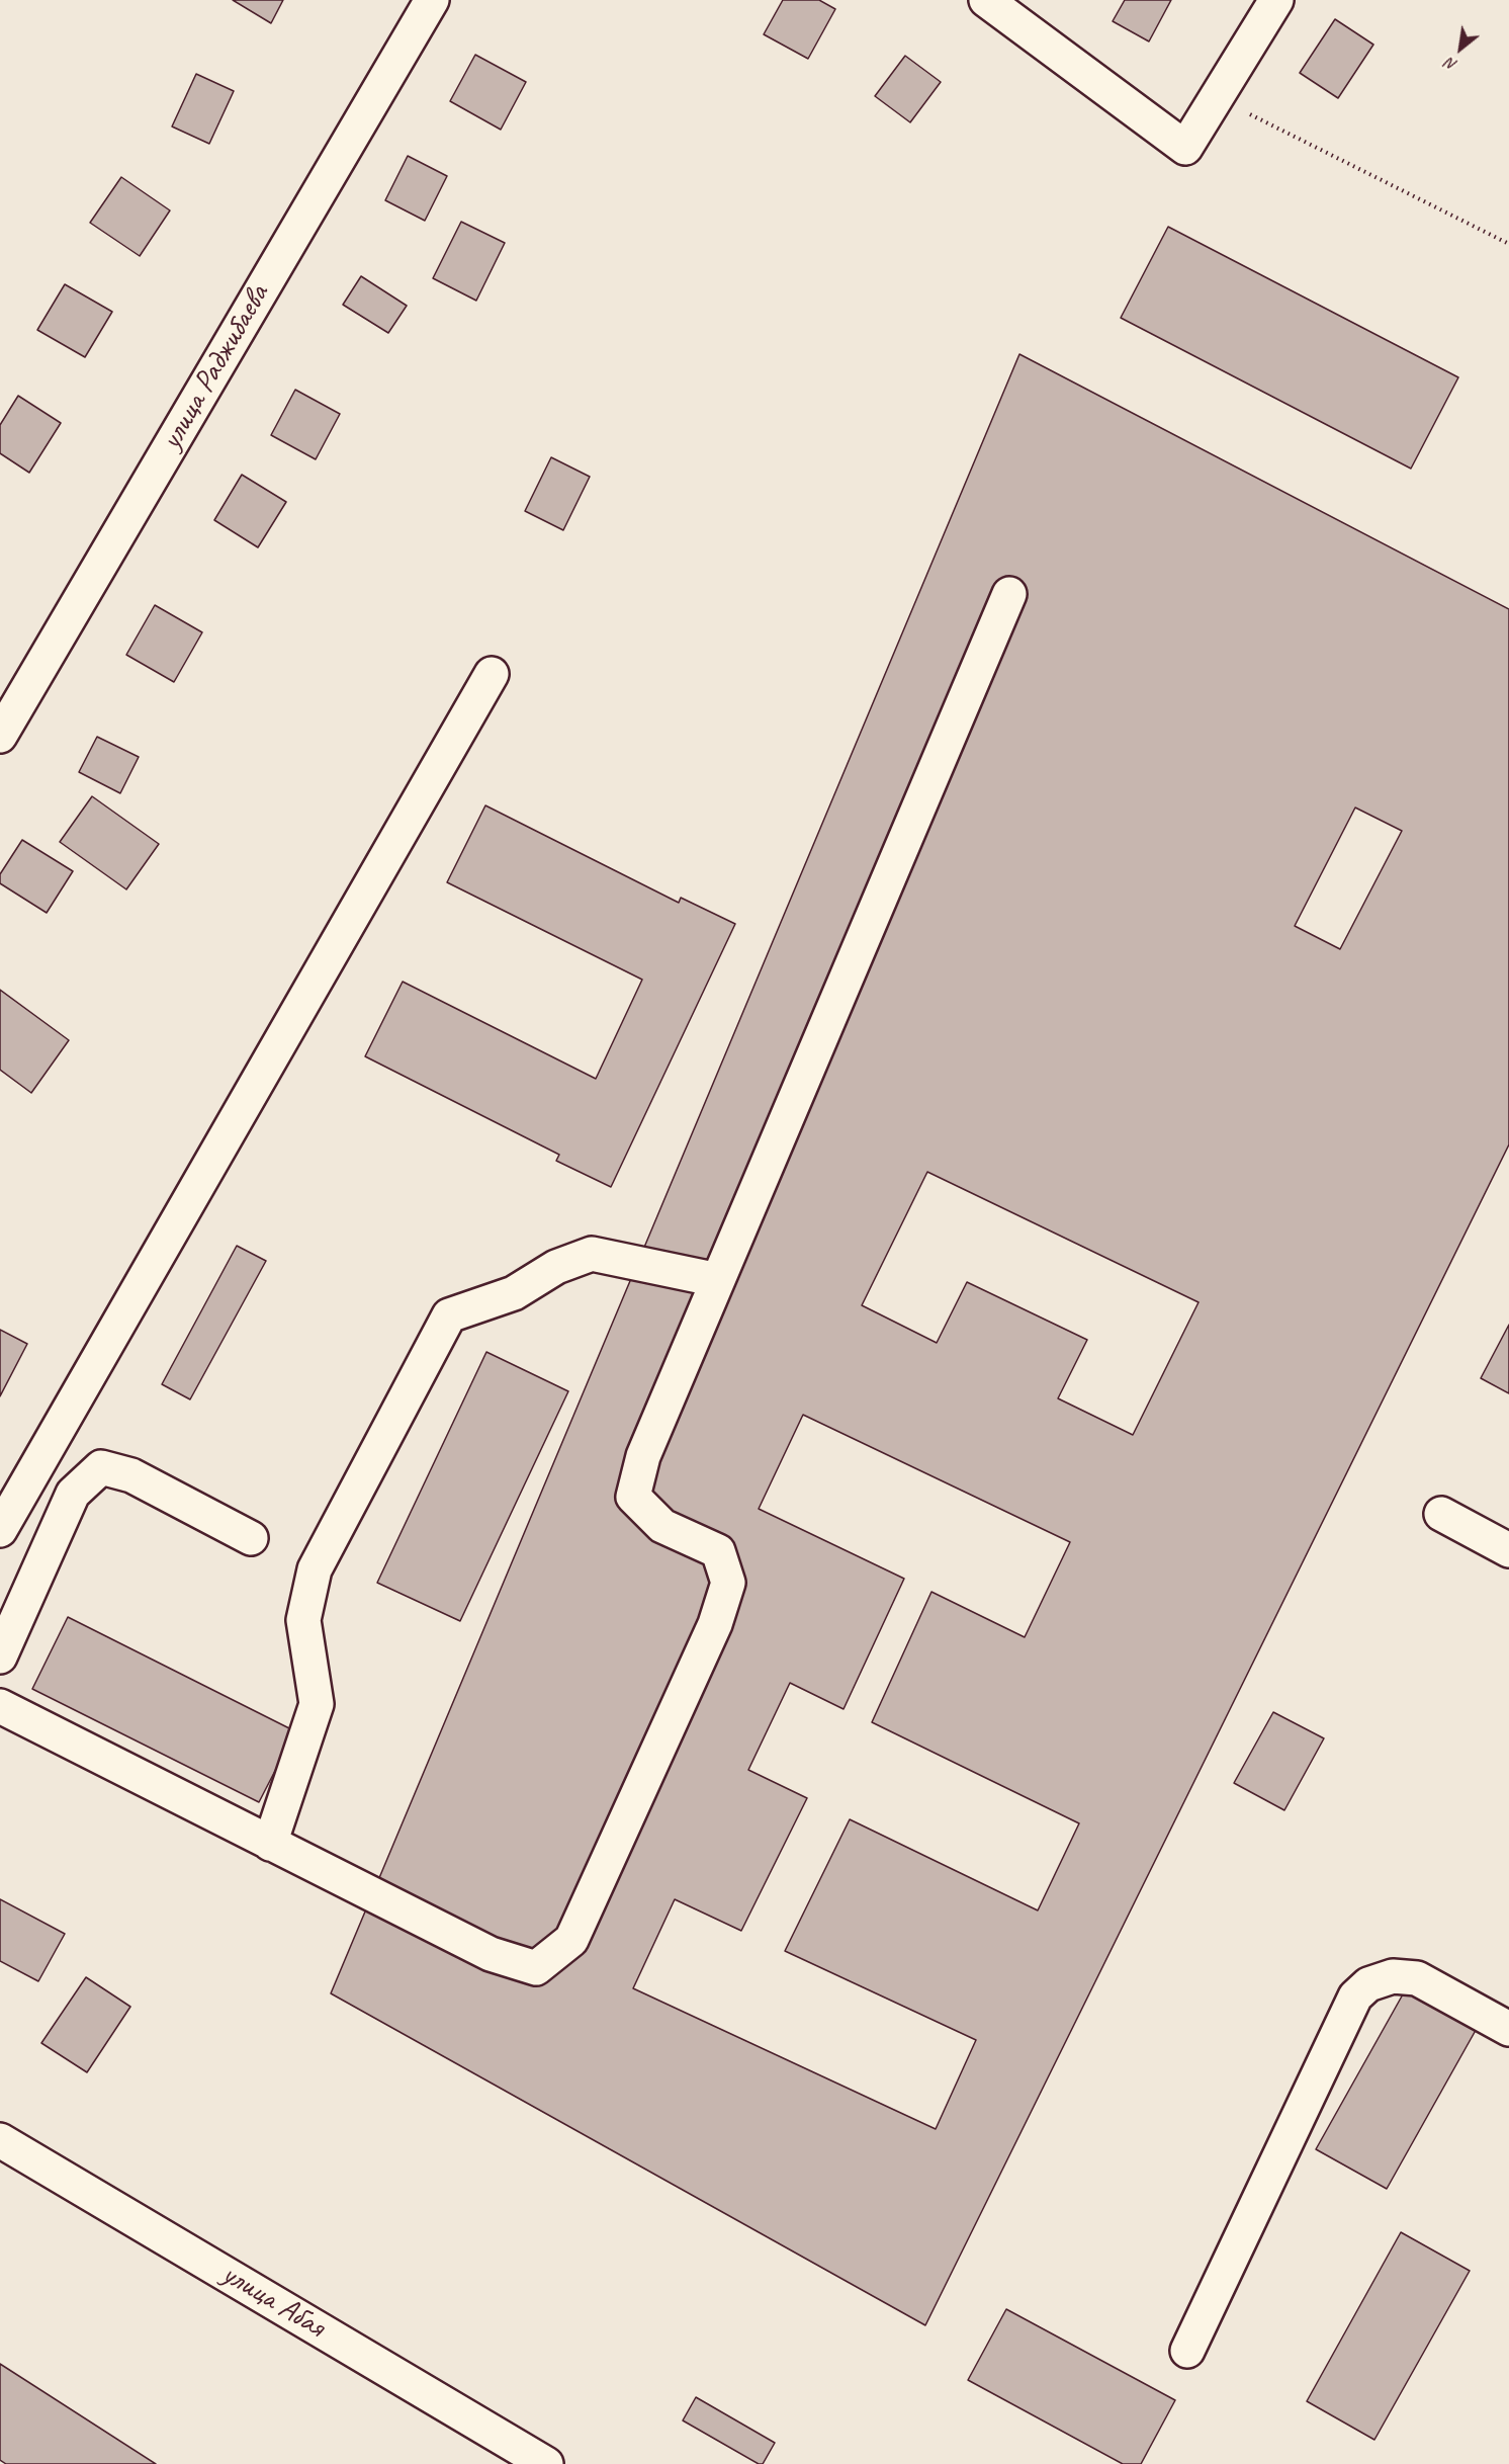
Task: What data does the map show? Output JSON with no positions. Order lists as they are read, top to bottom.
{
  "streets": {
    "street": ["улица Раджибаева", "улица Абая"]
  },
  "north": "bottom left"
}
